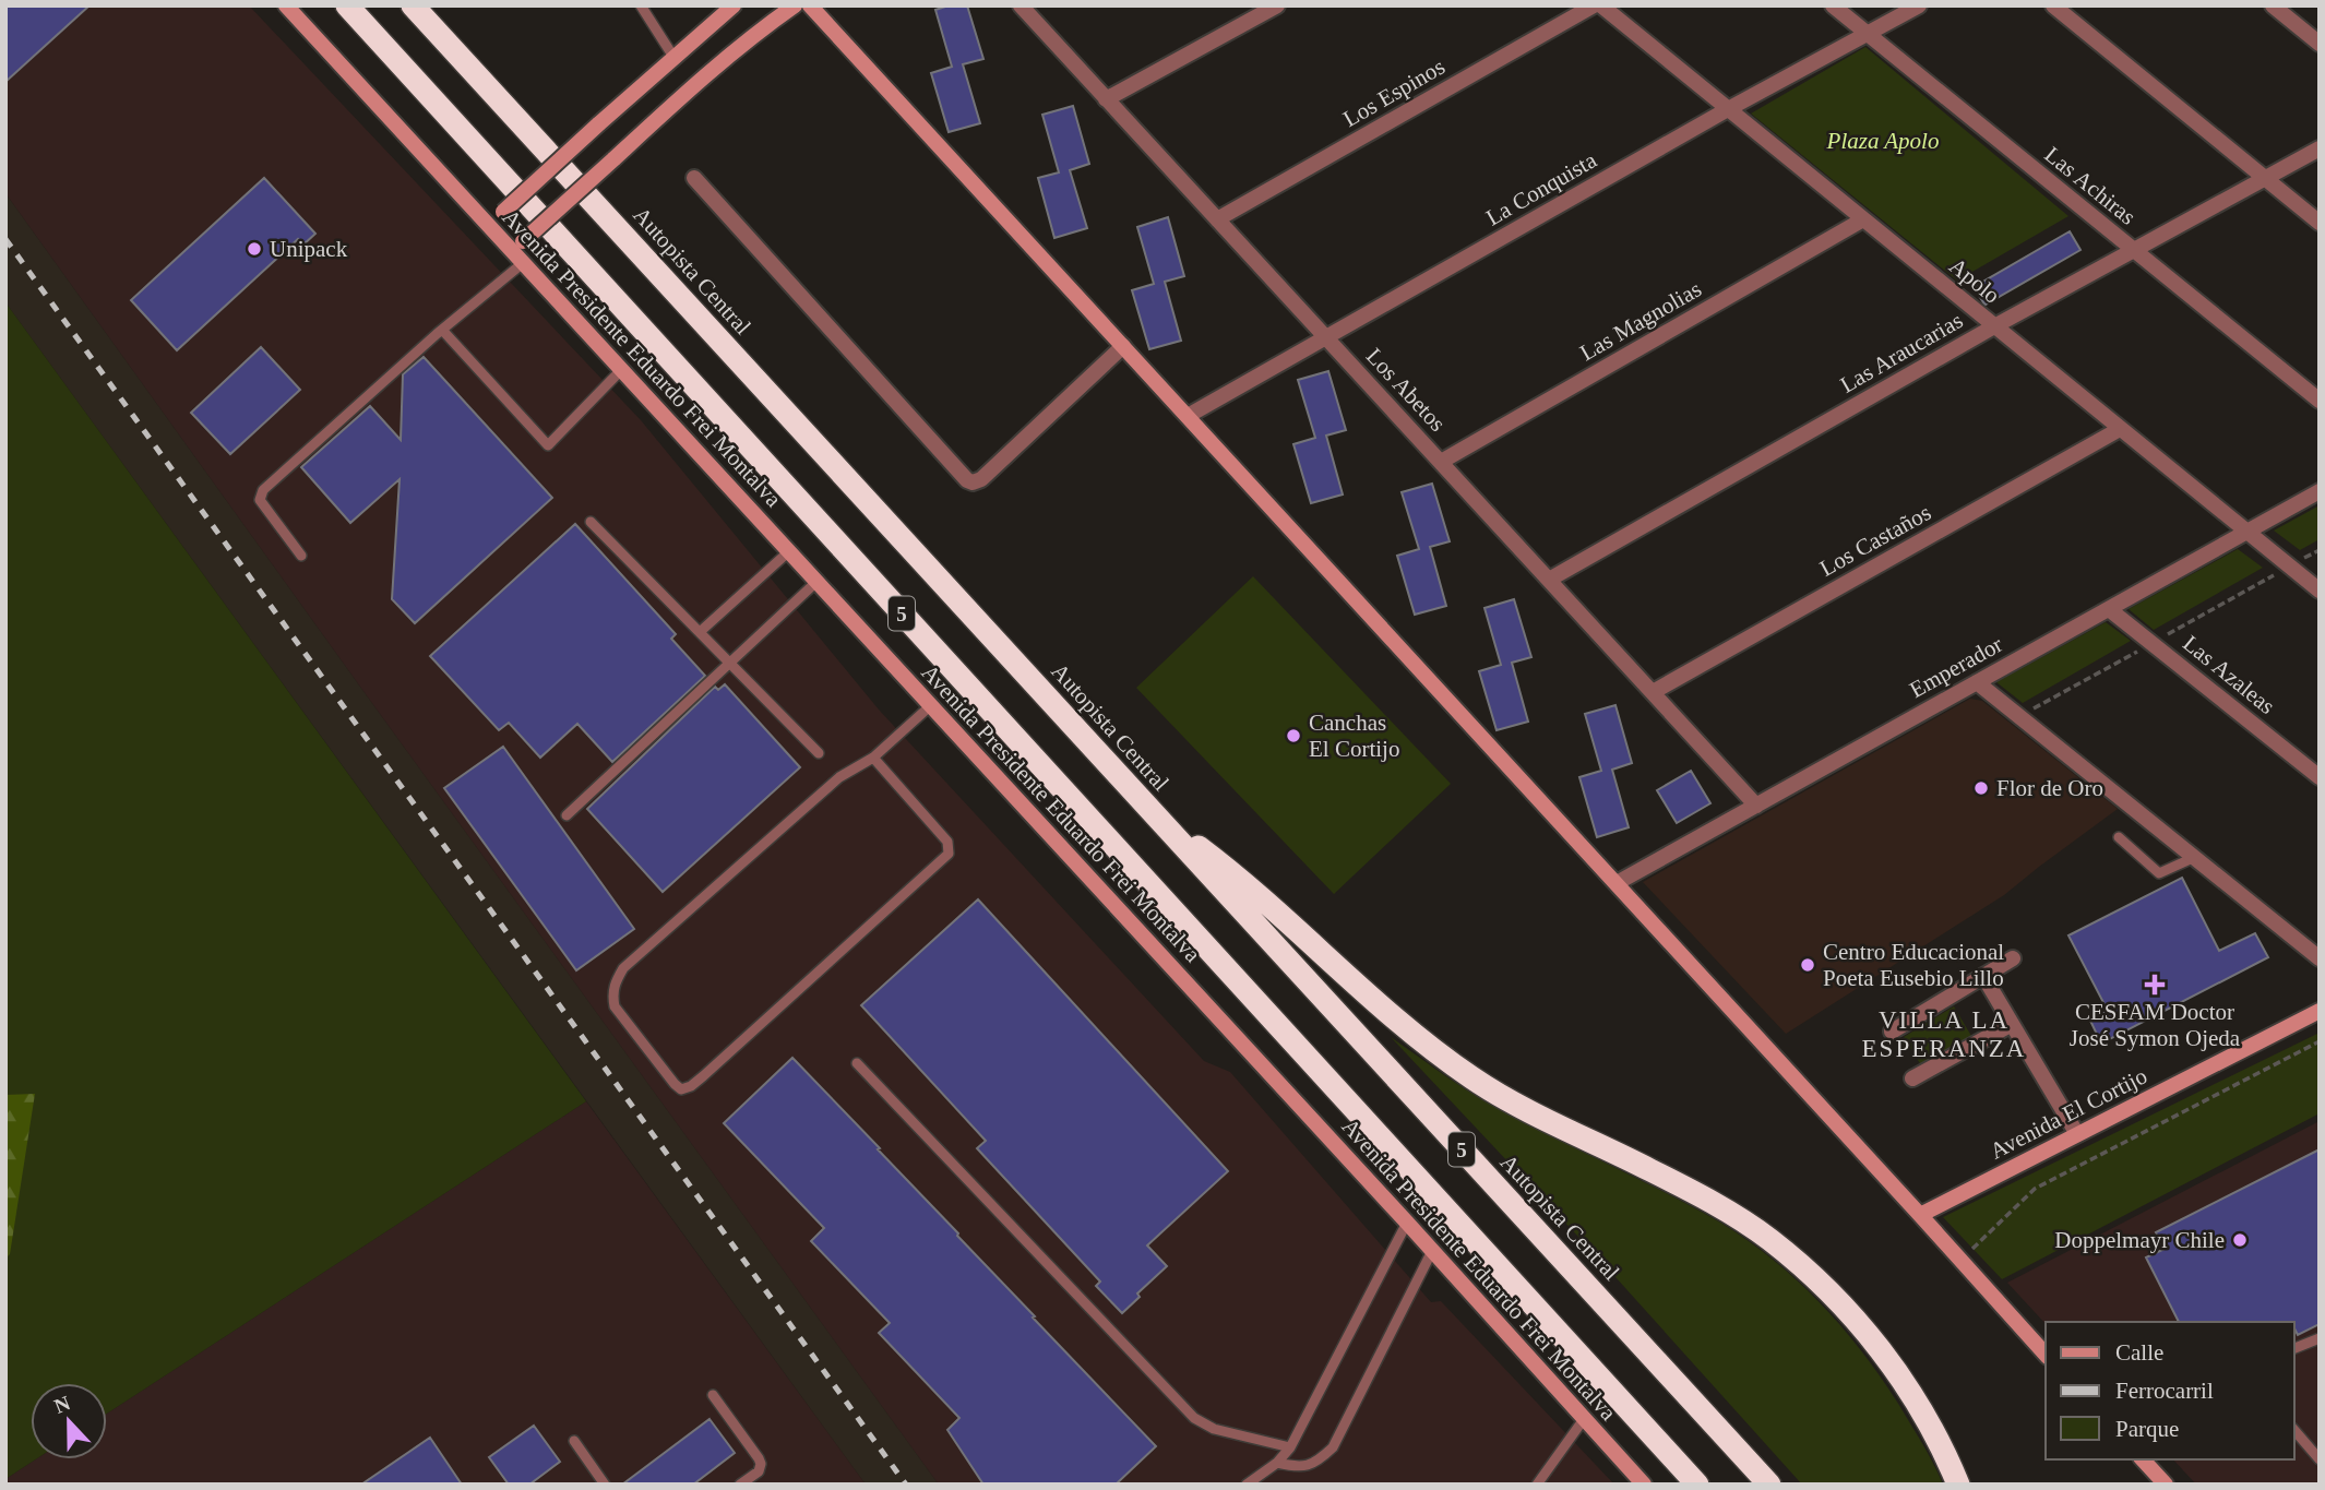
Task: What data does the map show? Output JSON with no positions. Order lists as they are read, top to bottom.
{
  "streets": {
    "highway": ["Autopista Central", "5"],
    "main road": ["Avenida Presidente Eduardo Frei Montalva", "Avenida El Cortijo"],
    "street": [
      "Los Espinos",
      "Las Achiras",
      "La Conquista",
      "Apolo",
      "Las Magnolias",
      "Las Araucarias",
      "Los Abetos",
      "Los Castaños",
      "Emperador",
      "Las Azaleas"
    ]
  },
  "crossings": [
    ["Los Espinos", "Los Abetos"],
    ["Las Achiras", "La Conquista"],
    ["Las Achiras", "Las Araucarias"],
    ["La Conquista", "Apolo"],
    ["La Conquista", "Los Abetos"],
    ["Apolo", "Las Magnolias"],
    ["Apolo", "Las Araucarias"],
    ["Apolo", "Los Castaños"],
    ["Apolo", "Emperador"],
    ["Las Magnolias", "Los Abetos"],
    ["Las Araucarias", "Los Abetos"],
    ["Los Abetos", "Los Castaños"],
    ["Los Abetos", "Emperador"],
    ["Emperador", "Las Azaleas"]
  ],
  "districts": ["VILLA LA ESPERANZA"],
  "parks": ["Plaza Apolo"],
  "places": {
    "other": [
      "Unipack",
      "Canchas El Cortijo",
      "Flor de Oro",
      "Centro Educacional Poeta Eusebio Lillo",
      "Doppelmayr Chile"
    ],
    "health": ["CESFAM Doctor José Symon Ojeda"]
  },
  "legend": ["Calle", "Ferrocarril", "Parque"],
  "north": "top"
}
